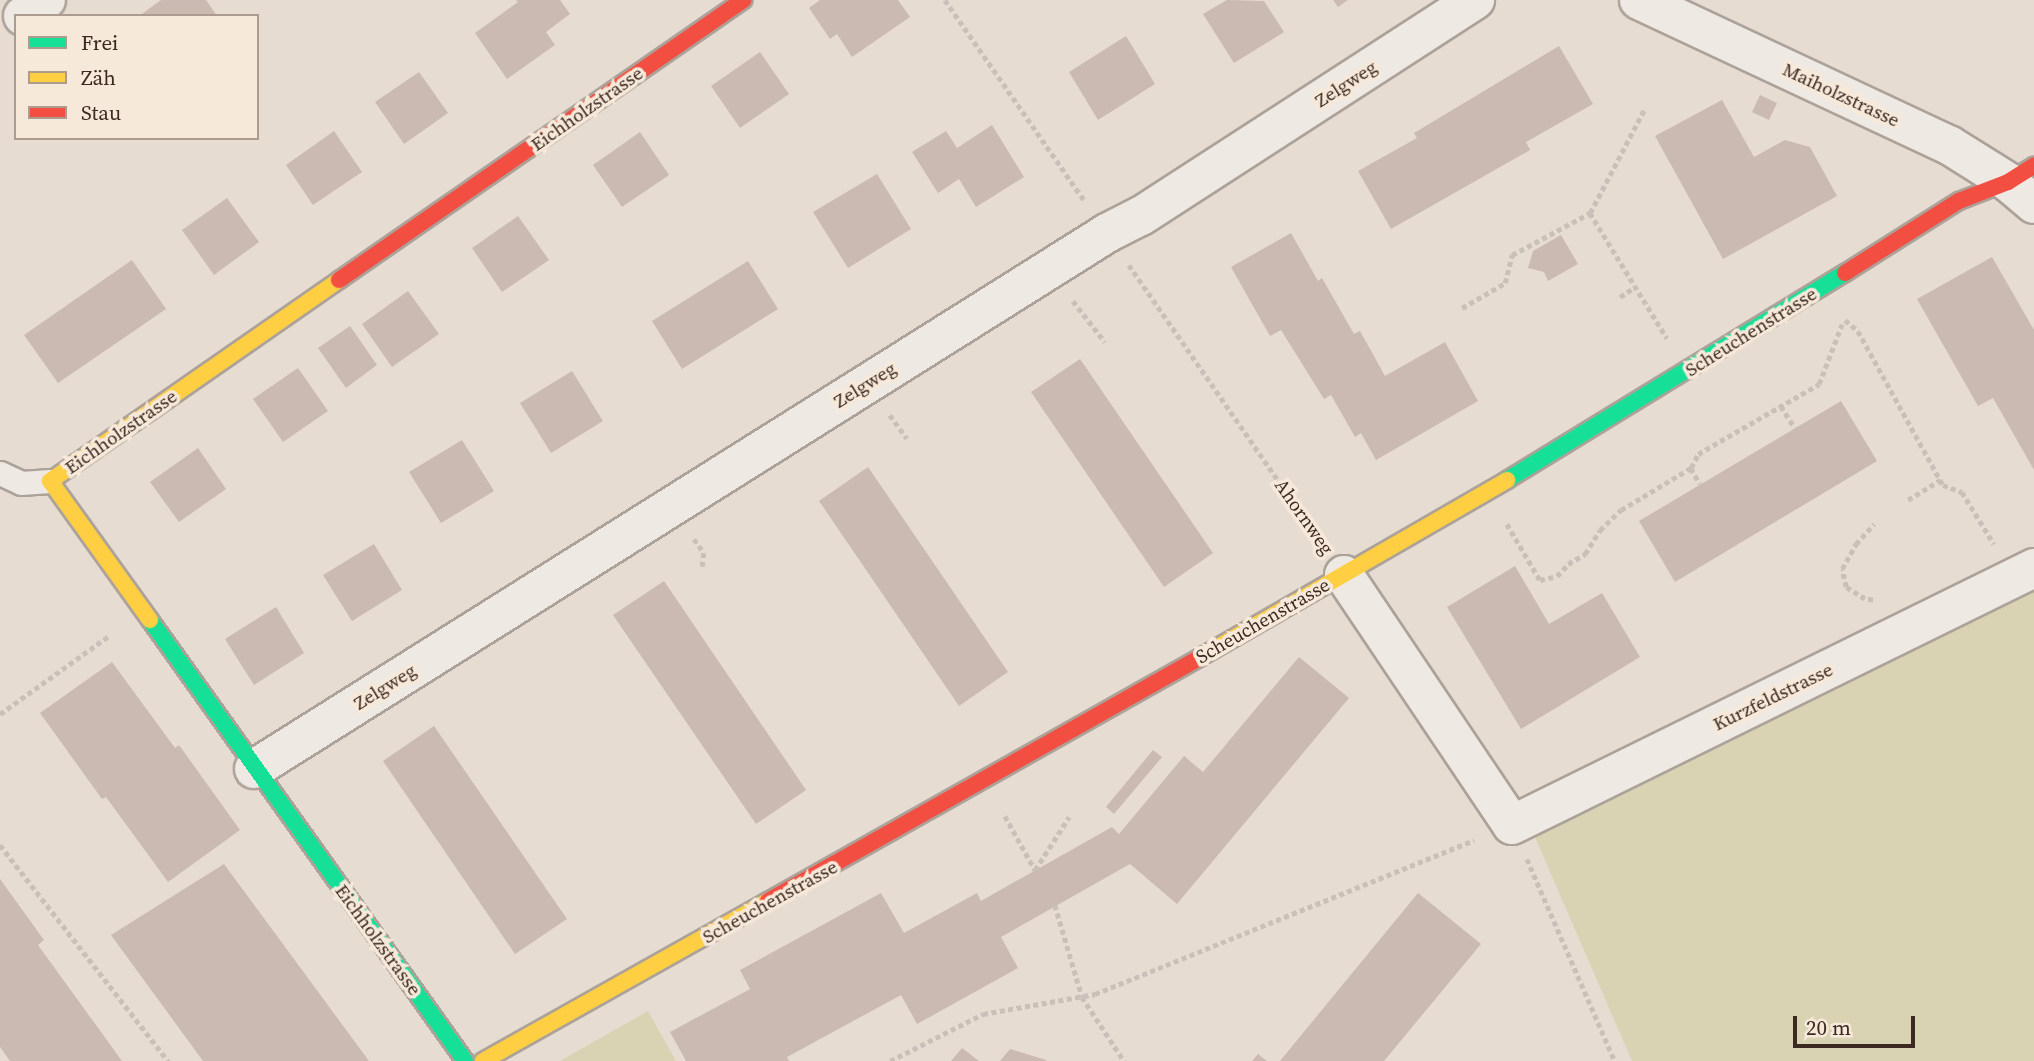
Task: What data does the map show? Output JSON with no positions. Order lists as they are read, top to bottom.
{
  "streets": {
    "street": [
      "Zelgweg",
      "Maiholzstrasse",
      "Eichholzstrasse",
      "Scheuchenstrasse",
      "Ahornweg",
      "Kurzfeldstrasse"
    ]
  },
  "crossings": [
    ["Zelgweg", "Eichholzstrasse"],
    ["Zelgweg", "Ahornweg"],
    ["Maiholzstrasse", "Scheuchenstrasse"],
    ["Scheuchenstrasse", "Ahornweg"],
    ["Ahornweg", "Kurzfeldstrasse"]
  ],
  "legend": ["Frei", "Zäh", "Stau"],
  "scale_bar": "20 m"
}
